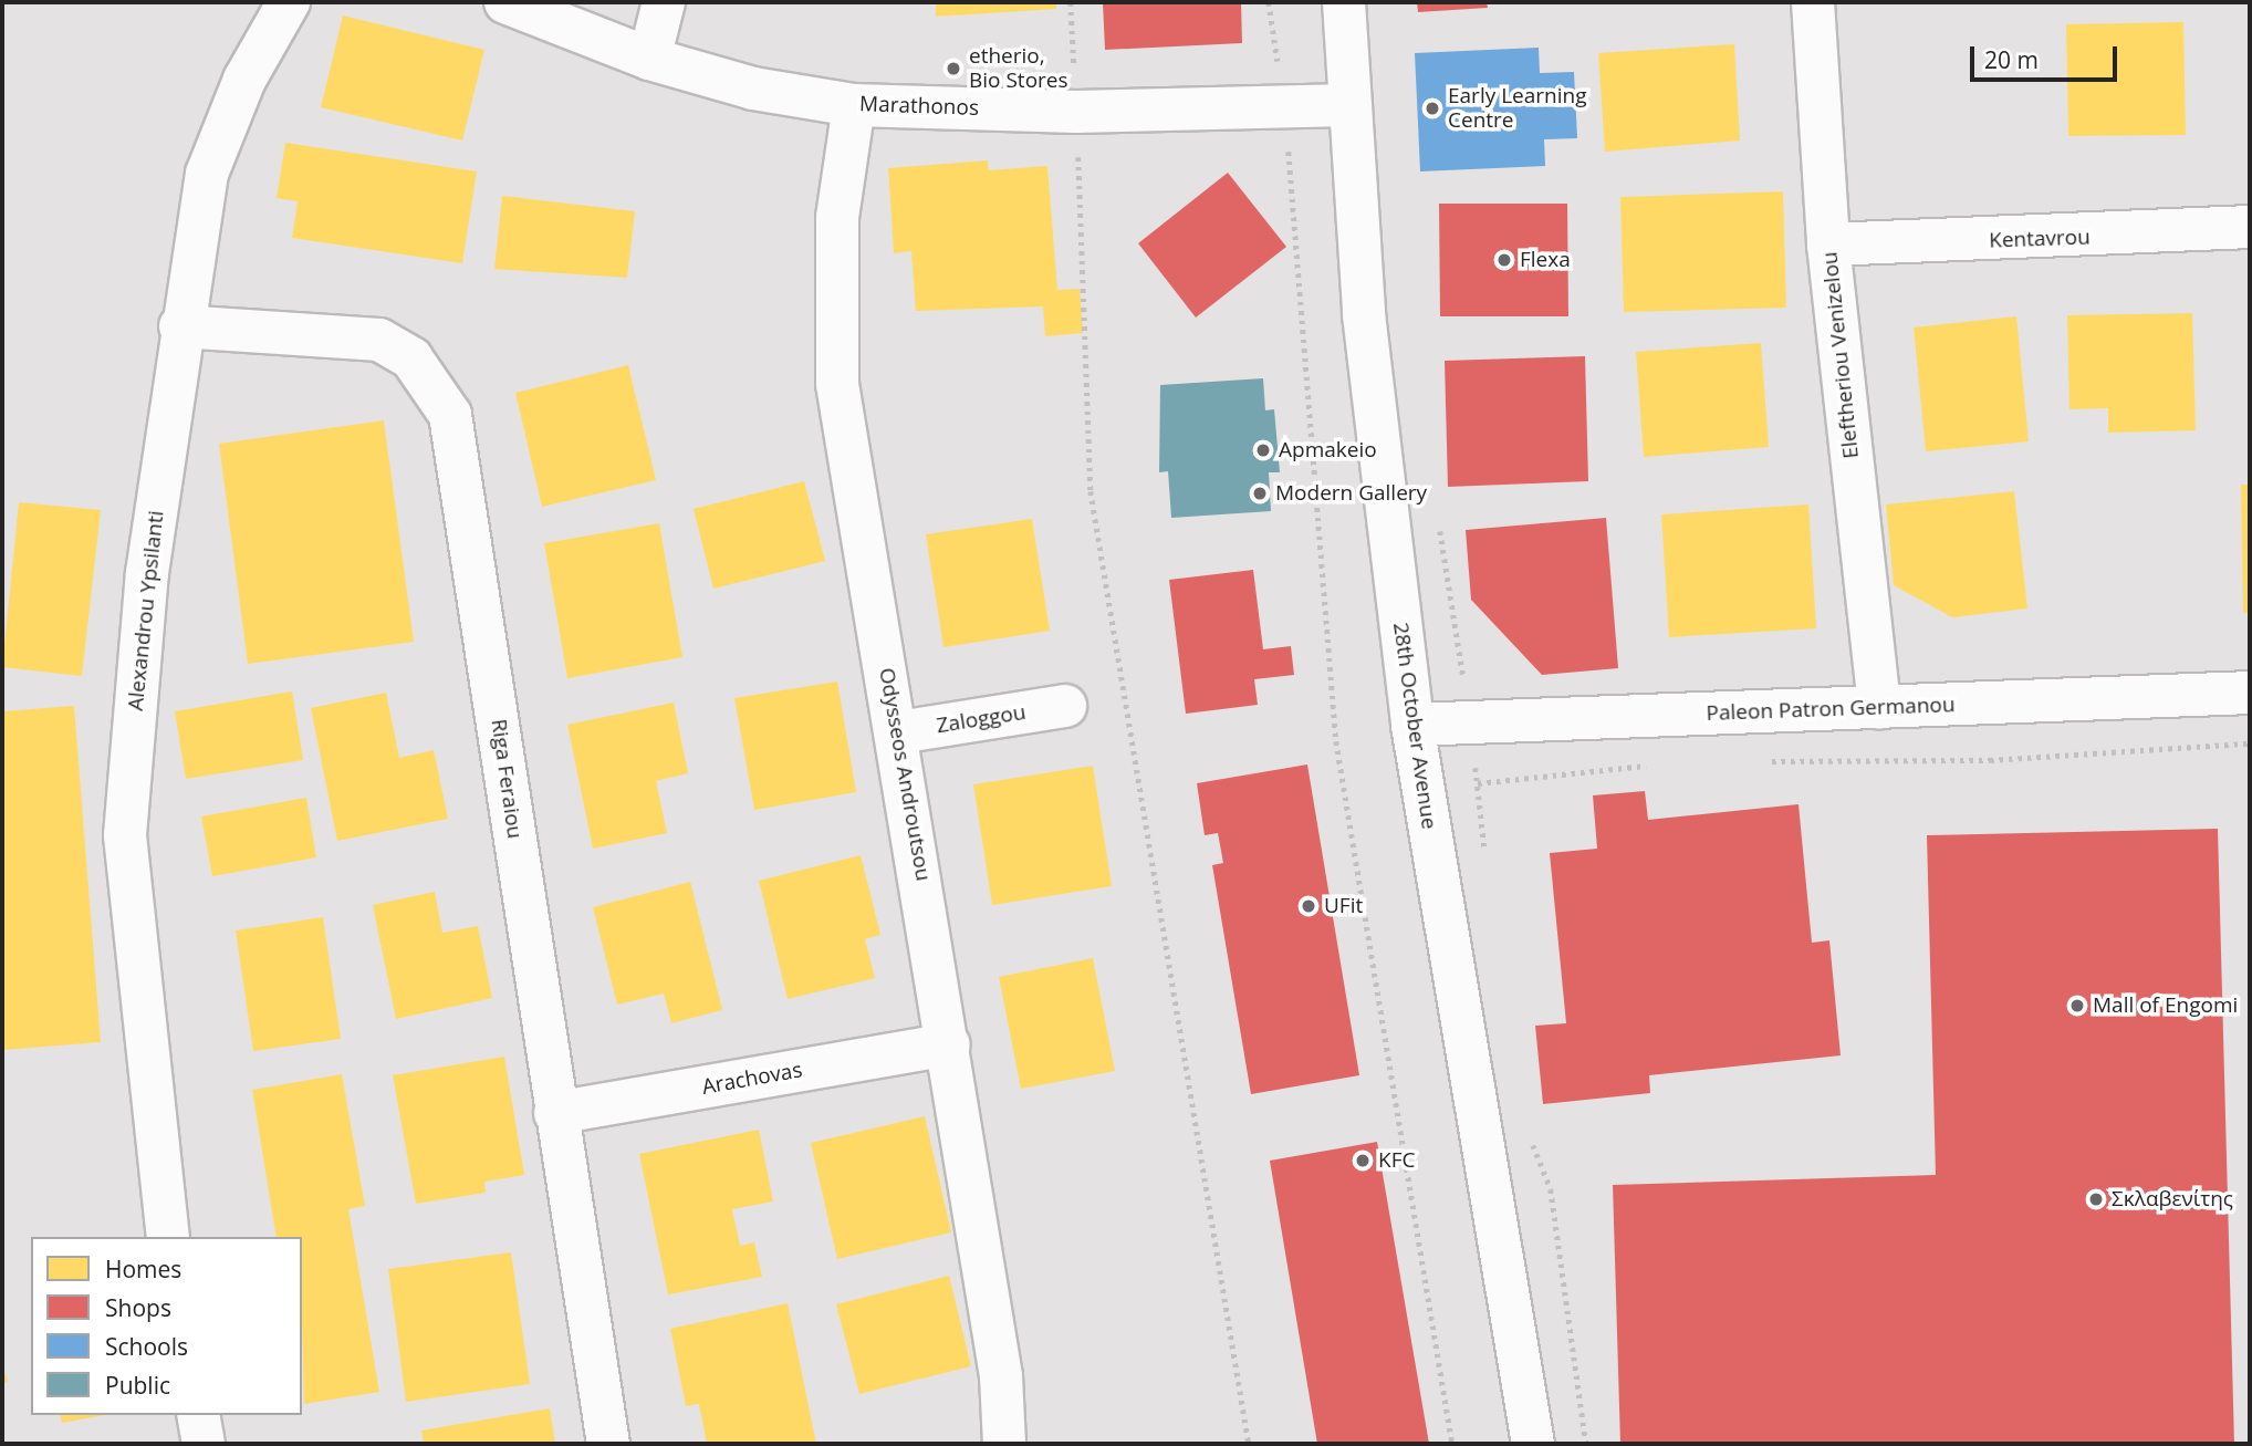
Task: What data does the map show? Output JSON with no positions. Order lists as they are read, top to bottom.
{
  "streets": {
    "street": [
      "Marathonos",
      "Kentavrou",
      "Eleftheriou Venizelou",
      "Alexandrou Ypsilanti",
      "Paleon Patron Germanou",
      "Zaloggou",
      "28th October Avenue",
      "Odysseos Androutsou",
      "Riga Feraiou",
      "Arachovas"
    ]
  },
  "crossings": [
    ["Marathonos", "28th October Avenue"],
    ["Marathonos", "Odysseos Androutsou"],
    ["Kentavrou", "Eleftheriou Venizelou"],
    ["Eleftheriou Venizelou", "Paleon Patron Germanou"],
    ["Alexandrou Ypsilanti", "Riga Feraiou"],
    ["Paleon Patron Germanou", "28th October Avenue"],
    ["Zaloggou", "Odysseos Androutsou"],
    ["Odysseos Androutsou", "Arachovas"],
    ["Riga Feraiou", "Arachovas"]
  ],
  "places": [
    "etherio, Bio Stores",
    "Early Learning Centre",
    "Flexa",
    "Apmakeio",
    "Modern Gallery",
    "UFit",
    "Mall of Engomi",
    "KFC",
    "Σκλαβενίτης"
  ],
  "legend": [
    "Homes",
    "Shops",
    "Schools",
    "Public"
  ],
  "scale_bar": "20 m"
}
